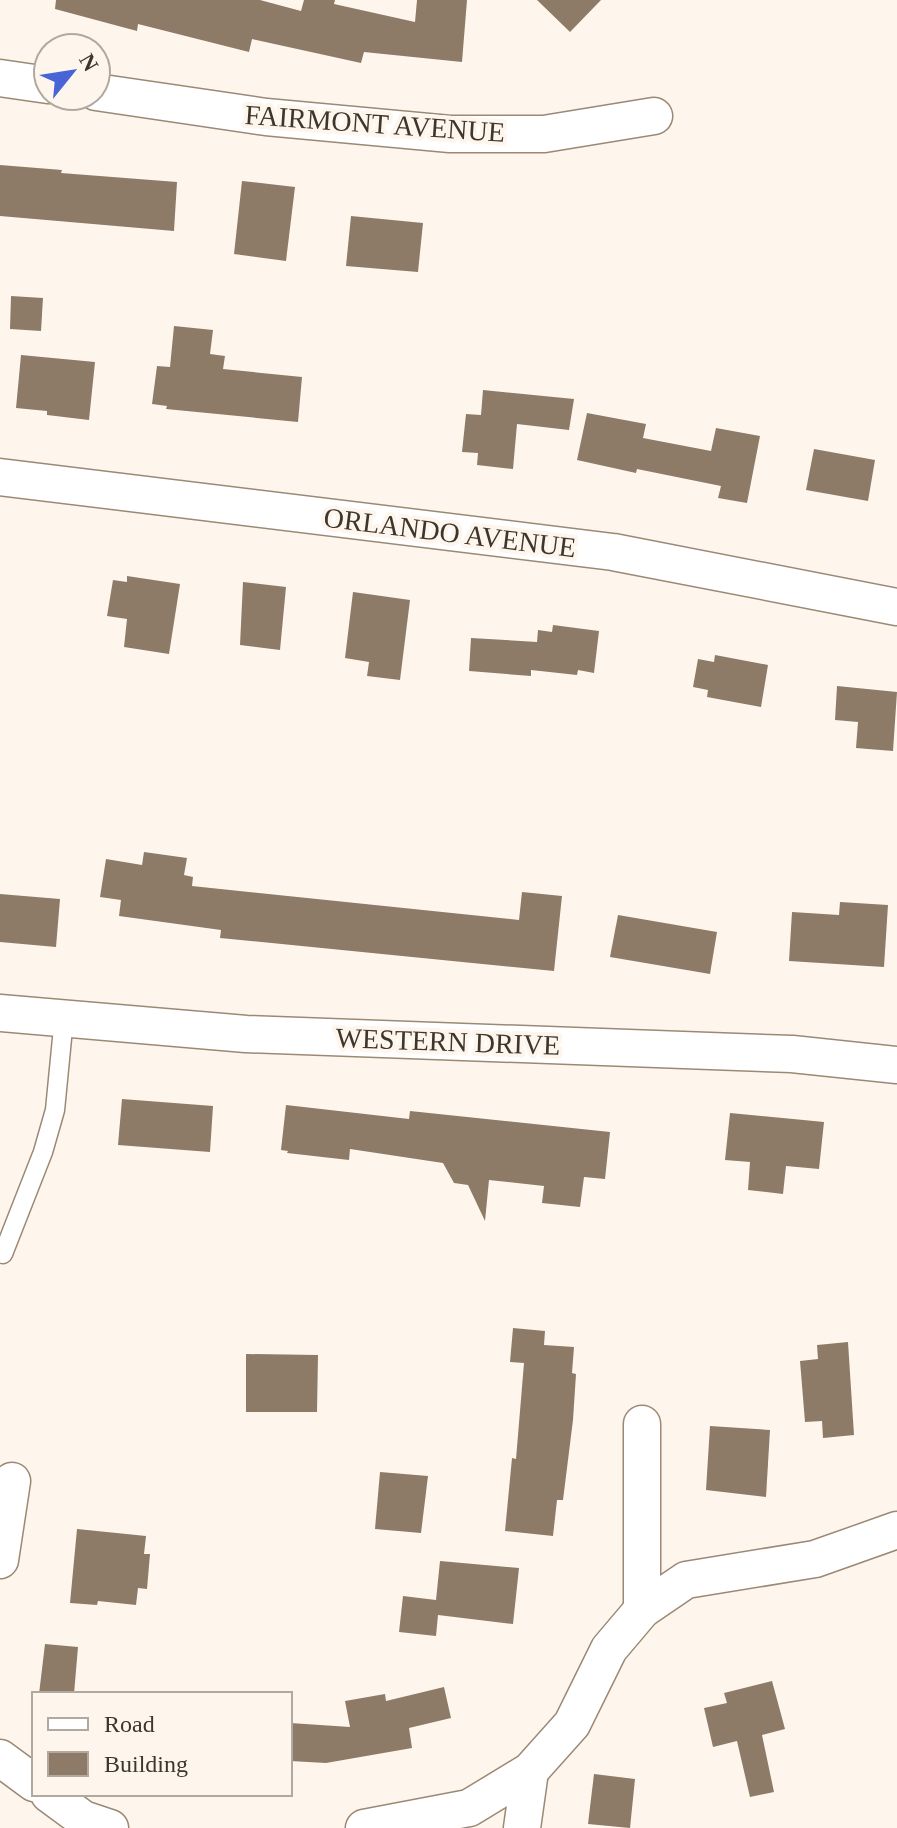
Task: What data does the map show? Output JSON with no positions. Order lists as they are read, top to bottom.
{
  "streets": {
    "street": ["FAIRMONT AVENUE", "ORLANDO AVENUE", "WESTERN DRIVE"]
  },
  "legend": ["Road", "Building"],
  "north": "top right"
}
